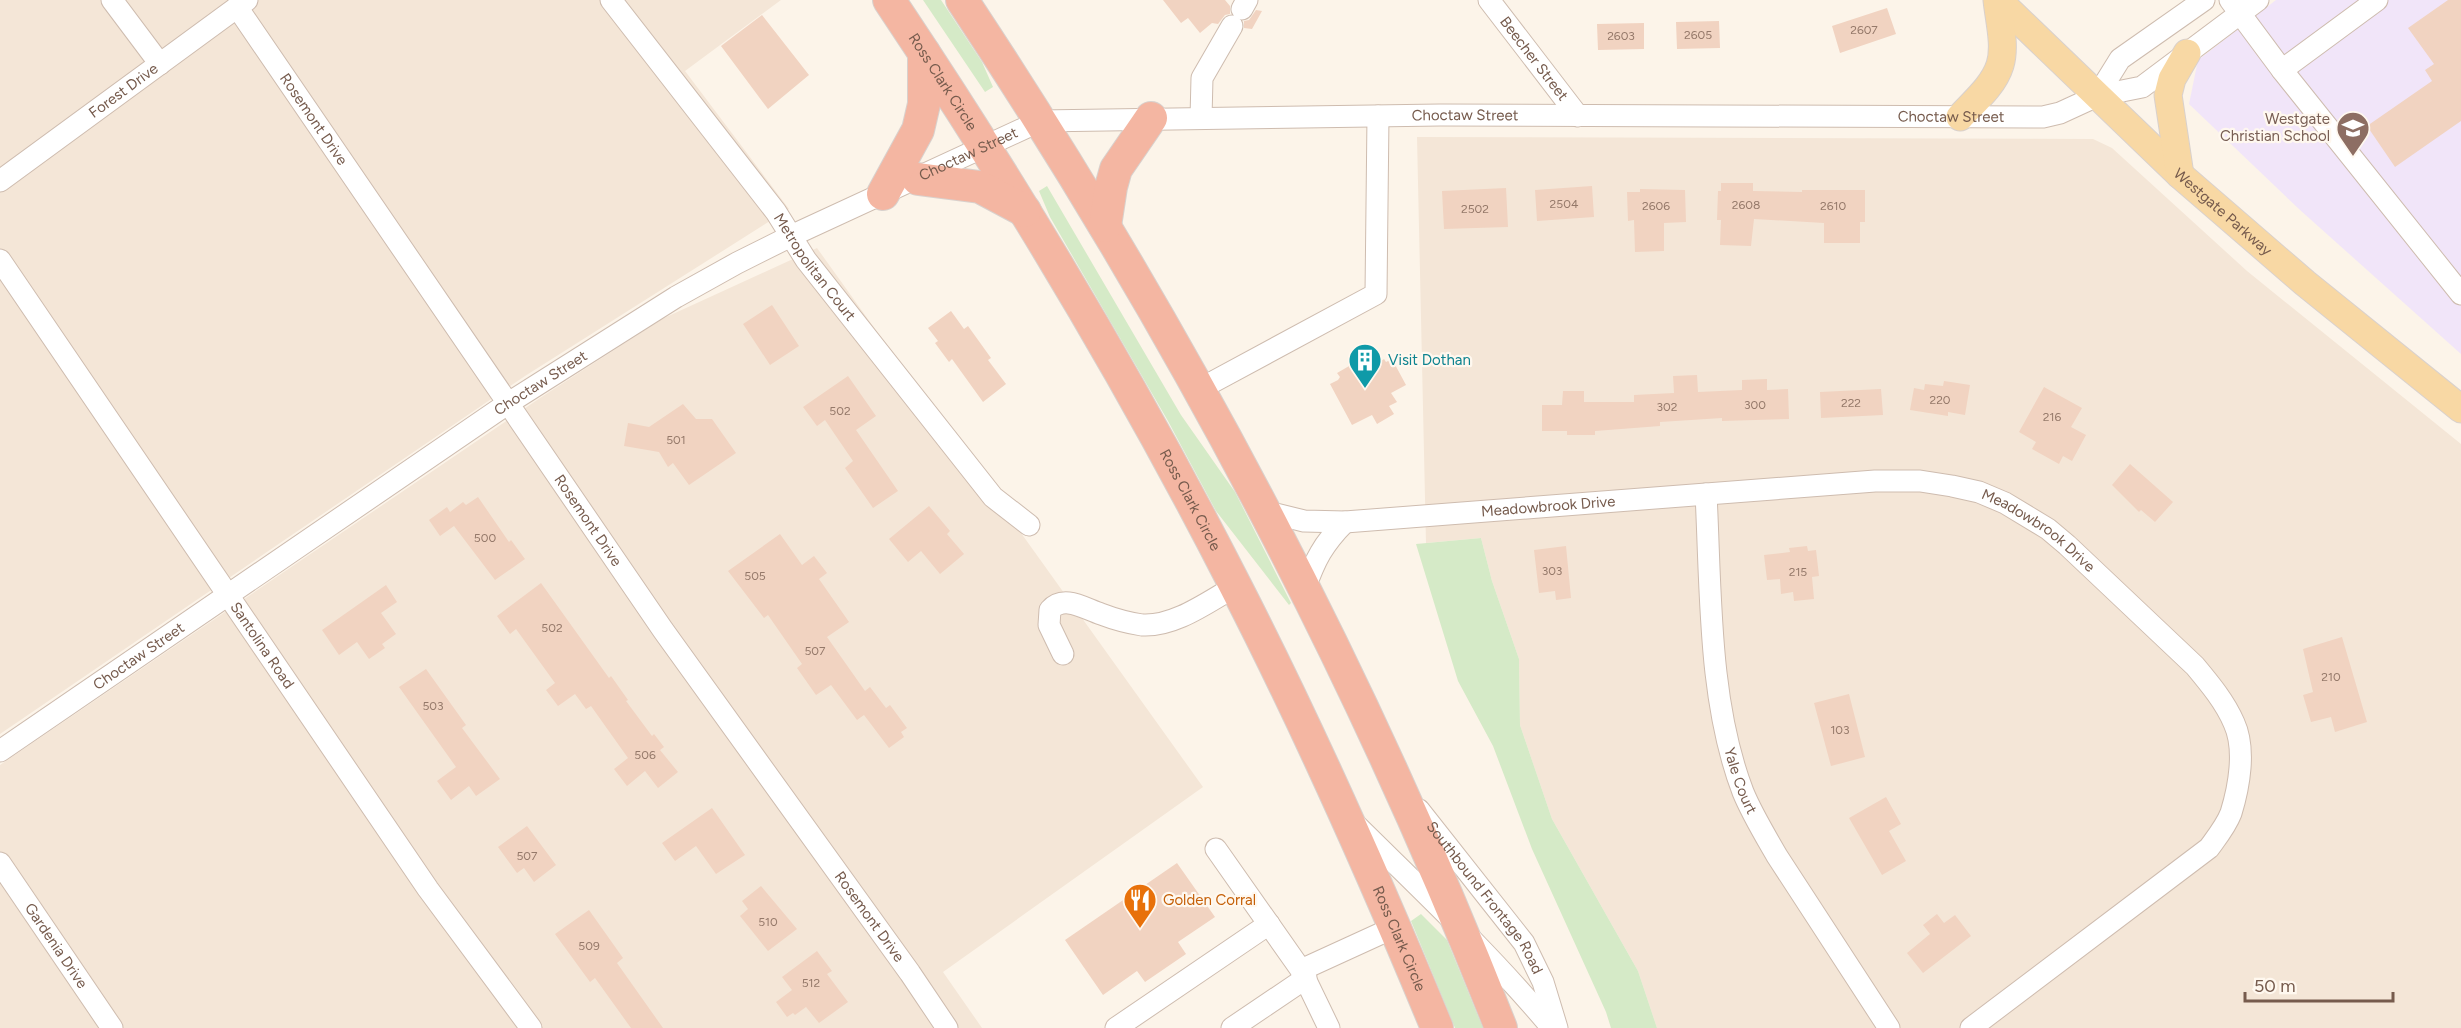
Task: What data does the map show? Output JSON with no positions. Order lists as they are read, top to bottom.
{
  "streets": {
    "highway": ["Ross Clark Circle"],
    "main road": ["Westgate Parkway"],
    "street": [
      "Beecher Street",
      "Forest Drive",
      "Choctaw Street",
      "Rosemont Drive",
      "Metropolitan Court",
      "Meadowbrook Drive",
      "Santolina Road",
      "Yale Court",
      "Southbound Frontage Road",
      "Gardenia Drive"
    ]
  },
  "crossings": [
    ["Beecher Street", "Choctaw Street"],
    ["Ross Clark Circle", "Choctaw Street"],
    ["Ross Clark Circle", "Southbound Frontage Road"],
    ["Forest Drive", "Rosemont Drive"],
    ["Choctaw Street", "Rosemont Drive"],
    ["Choctaw Street", "Westgate Parkway"],
    ["Choctaw Street", "Metropolitan Court"],
    ["Choctaw Street", "Santolina Road"],
    ["Meadowbrook Drive", "Yale Court"]
  ],
  "places": {
    "school or university": ["Westgate Christian School"],
    "building": ["Visit Dothan"],
    "restaurant": ["Golden Corral"]
  },
  "house_numbers": [
    "2607",
    "2605",
    "2603",
    "2504",
    "2608",
    "2606",
    "2610",
    "2502",
    "220",
    "222",
    "300",
    "302",
    "502",
    "216",
    "501",
    "500",
    "303",
    "215",
    "505",
    "502",
    "507",
    "210",
    "503",
    "103",
    "506",
    "507",
    "510",
    "509",
    "512"
  ],
  "scale_bar": "50 m"
}
